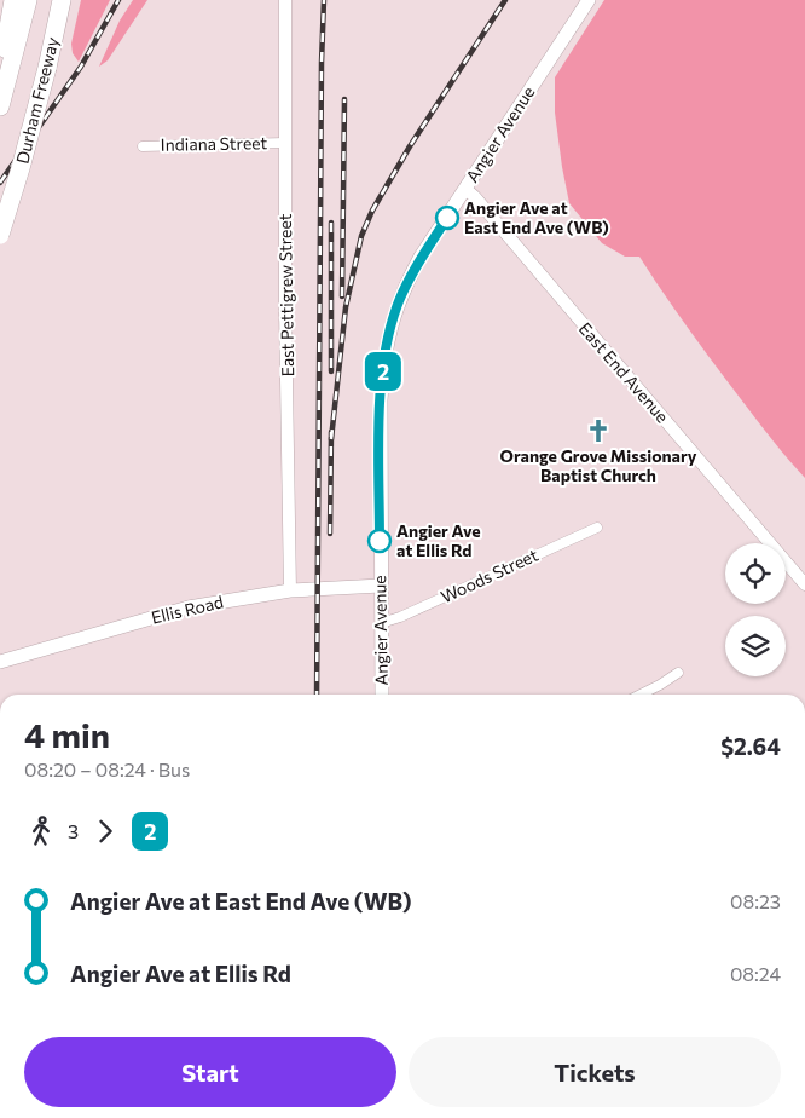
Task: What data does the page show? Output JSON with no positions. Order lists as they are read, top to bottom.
{
  "streets": {
    "highway": ["Durham Freeway"],
    "main road": ["Angier Avenue", "Ellis Road"],
    "street": [
      "Indiana Street",
      "East Pettigrew Street",
      "East End Avenue",
      "Woods Street"
    ]
  },
  "crossings": [
    ["Angier Avenue", "East End Avenue"],
    ["Angier Avenue", "Woods Street"],
    ["Angier Avenue", "Ellis Road"],
    ["Indiana Street", "East Pettigrew Street"],
    ["East Pettigrew Street", "Ellis Road"]
  ],
  "places": {
    "other": ["Angier Ave at East End Ave (WB)", "Angier Ave at Ellis Rd"],
    "church": ["Orange Grove Missionary Baptist Church"]
  },
  "lines": ["bus line 2"],
  "page": {
    "on_map": "2",
    "heading": ["4 min", "08:20 – 08:24 · Bus", "$2.64"],
    "legs": ["3", "2"],
    "list": [
      {
        "name": "Angier Ave at East End Ave (WB)",
        "value": "08:23"
      },
      {
        "name": "Angier Ave at Ellis Rd",
        "value": "08:24"
      }
    ],
    "buttons": ["Start", "Tickets"]
  }
}
